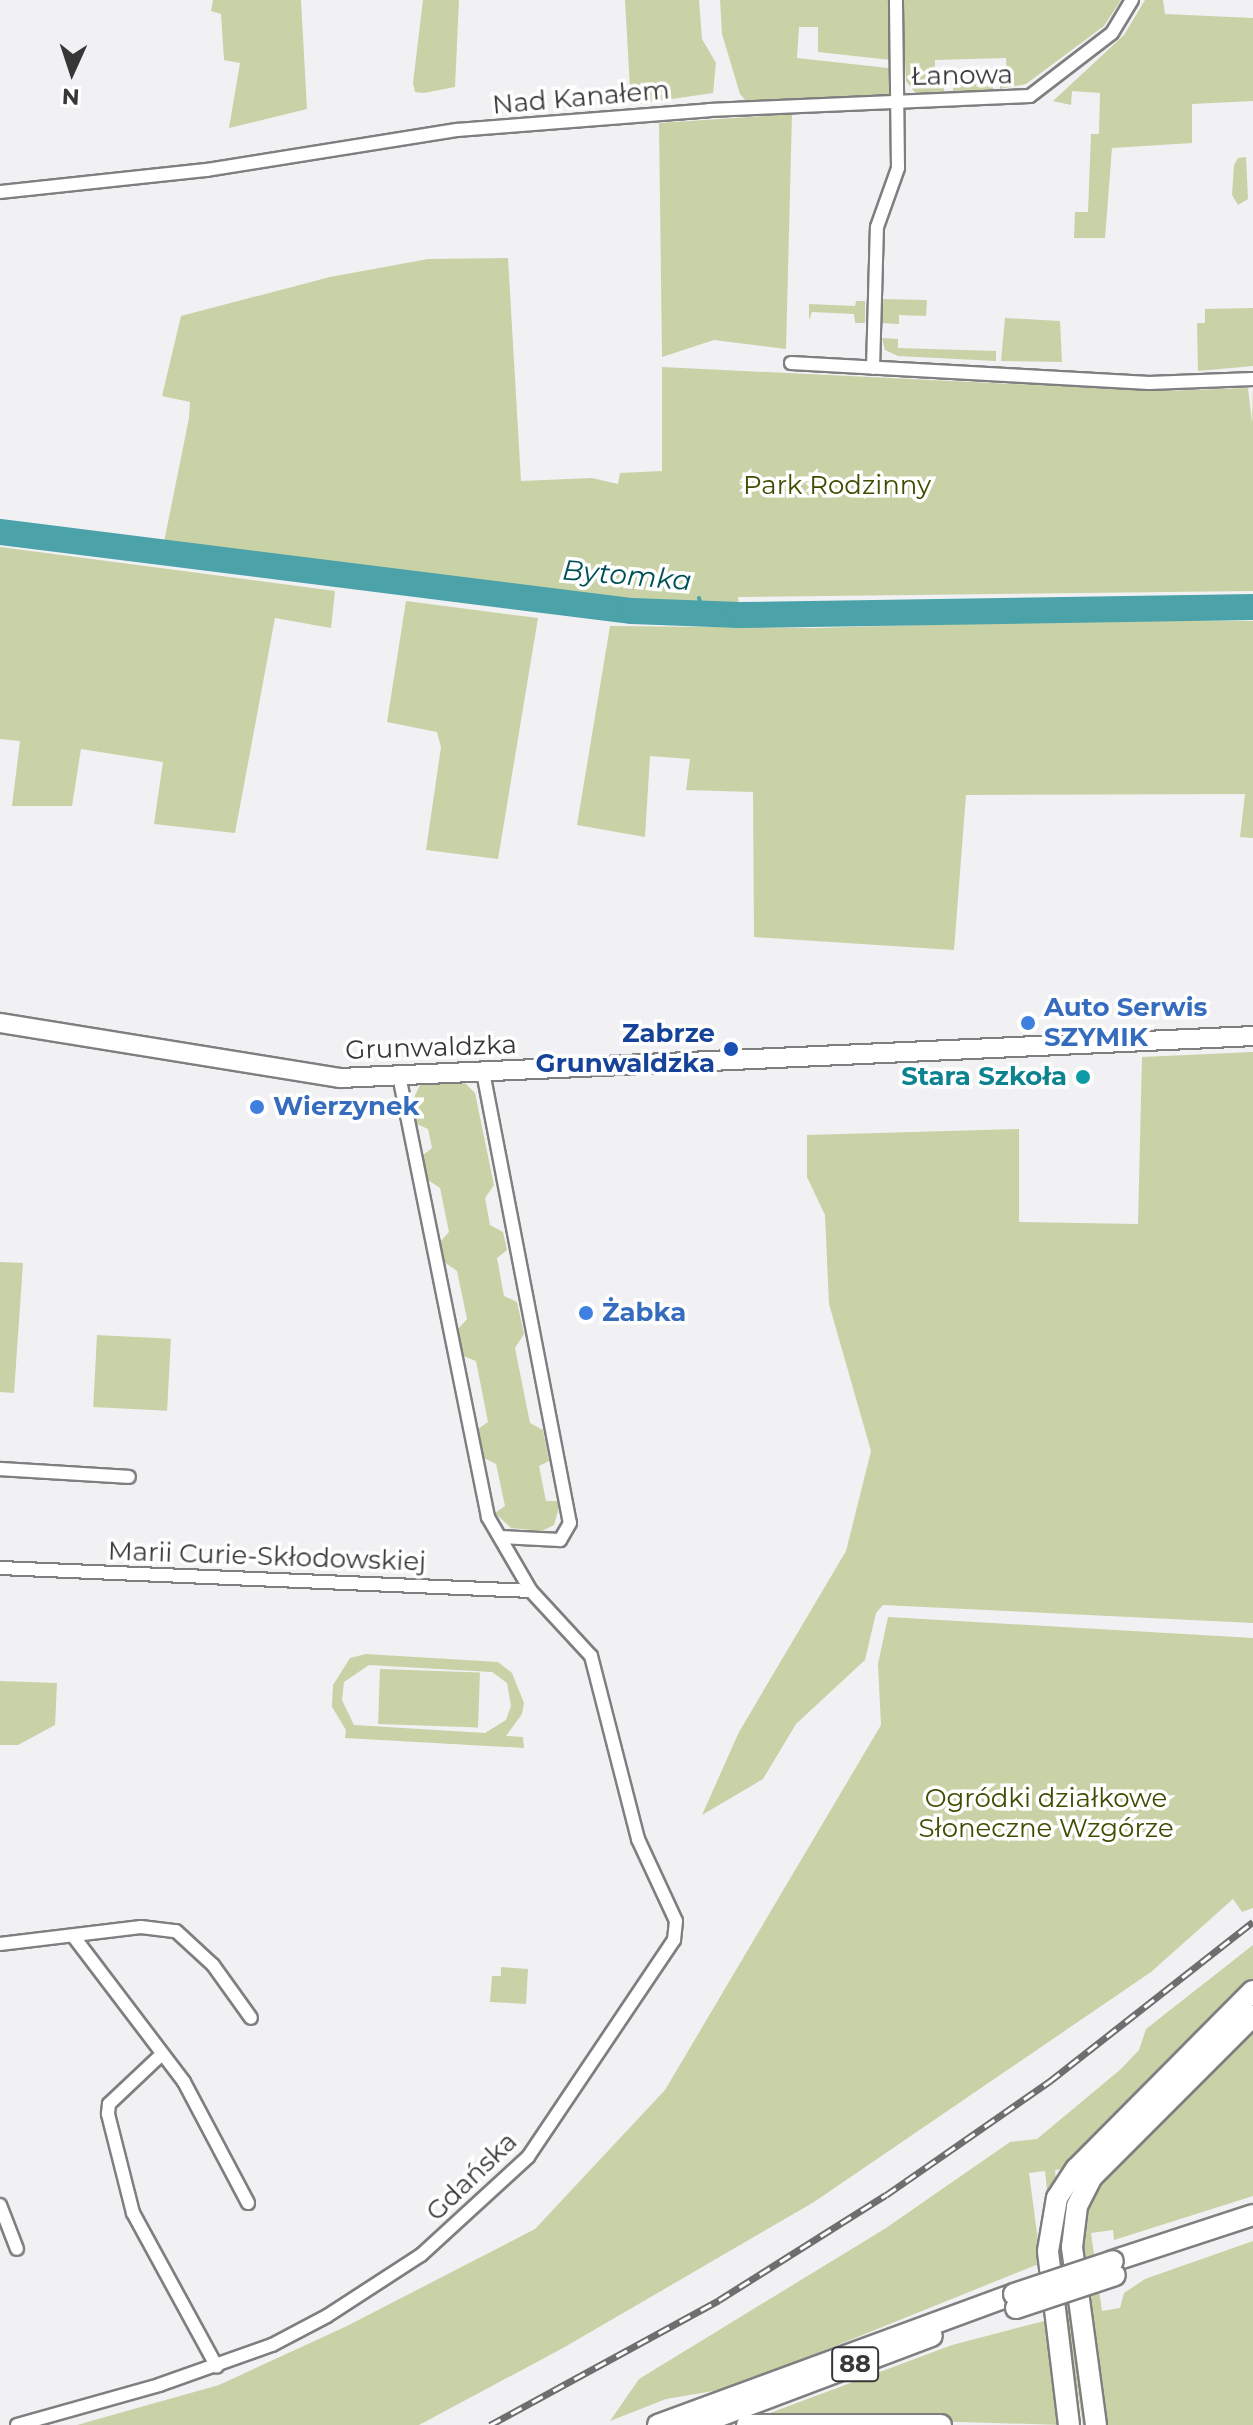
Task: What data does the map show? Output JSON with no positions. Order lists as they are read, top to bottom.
{
  "streets": {
    "main road": ["88"],
    "street": [
      "Łanowa",
      "Nad Kanałem",
      "Grunwaldzka",
      "Marii Curie-Skłodowskiej",
      "Gdańska"
    ]
  },
  "crossings": [
    ["Łanowa", "Nad Kanałem"],
    ["Marii Curie-Skłodowskiej", "Gdańska"]
  ],
  "water": ["Bytomka"],
  "parks": ["Park Rodzinny", "Ogródki działkowe Słoneczne Wzgórze"],
  "places": [
    "Auto Serwis SZYMIK",
    "Zabrze Grunwaldzka",
    "Stara Szkoła",
    "Wierzynek",
    "Żabka"
  ],
  "north": "bottom"
}
